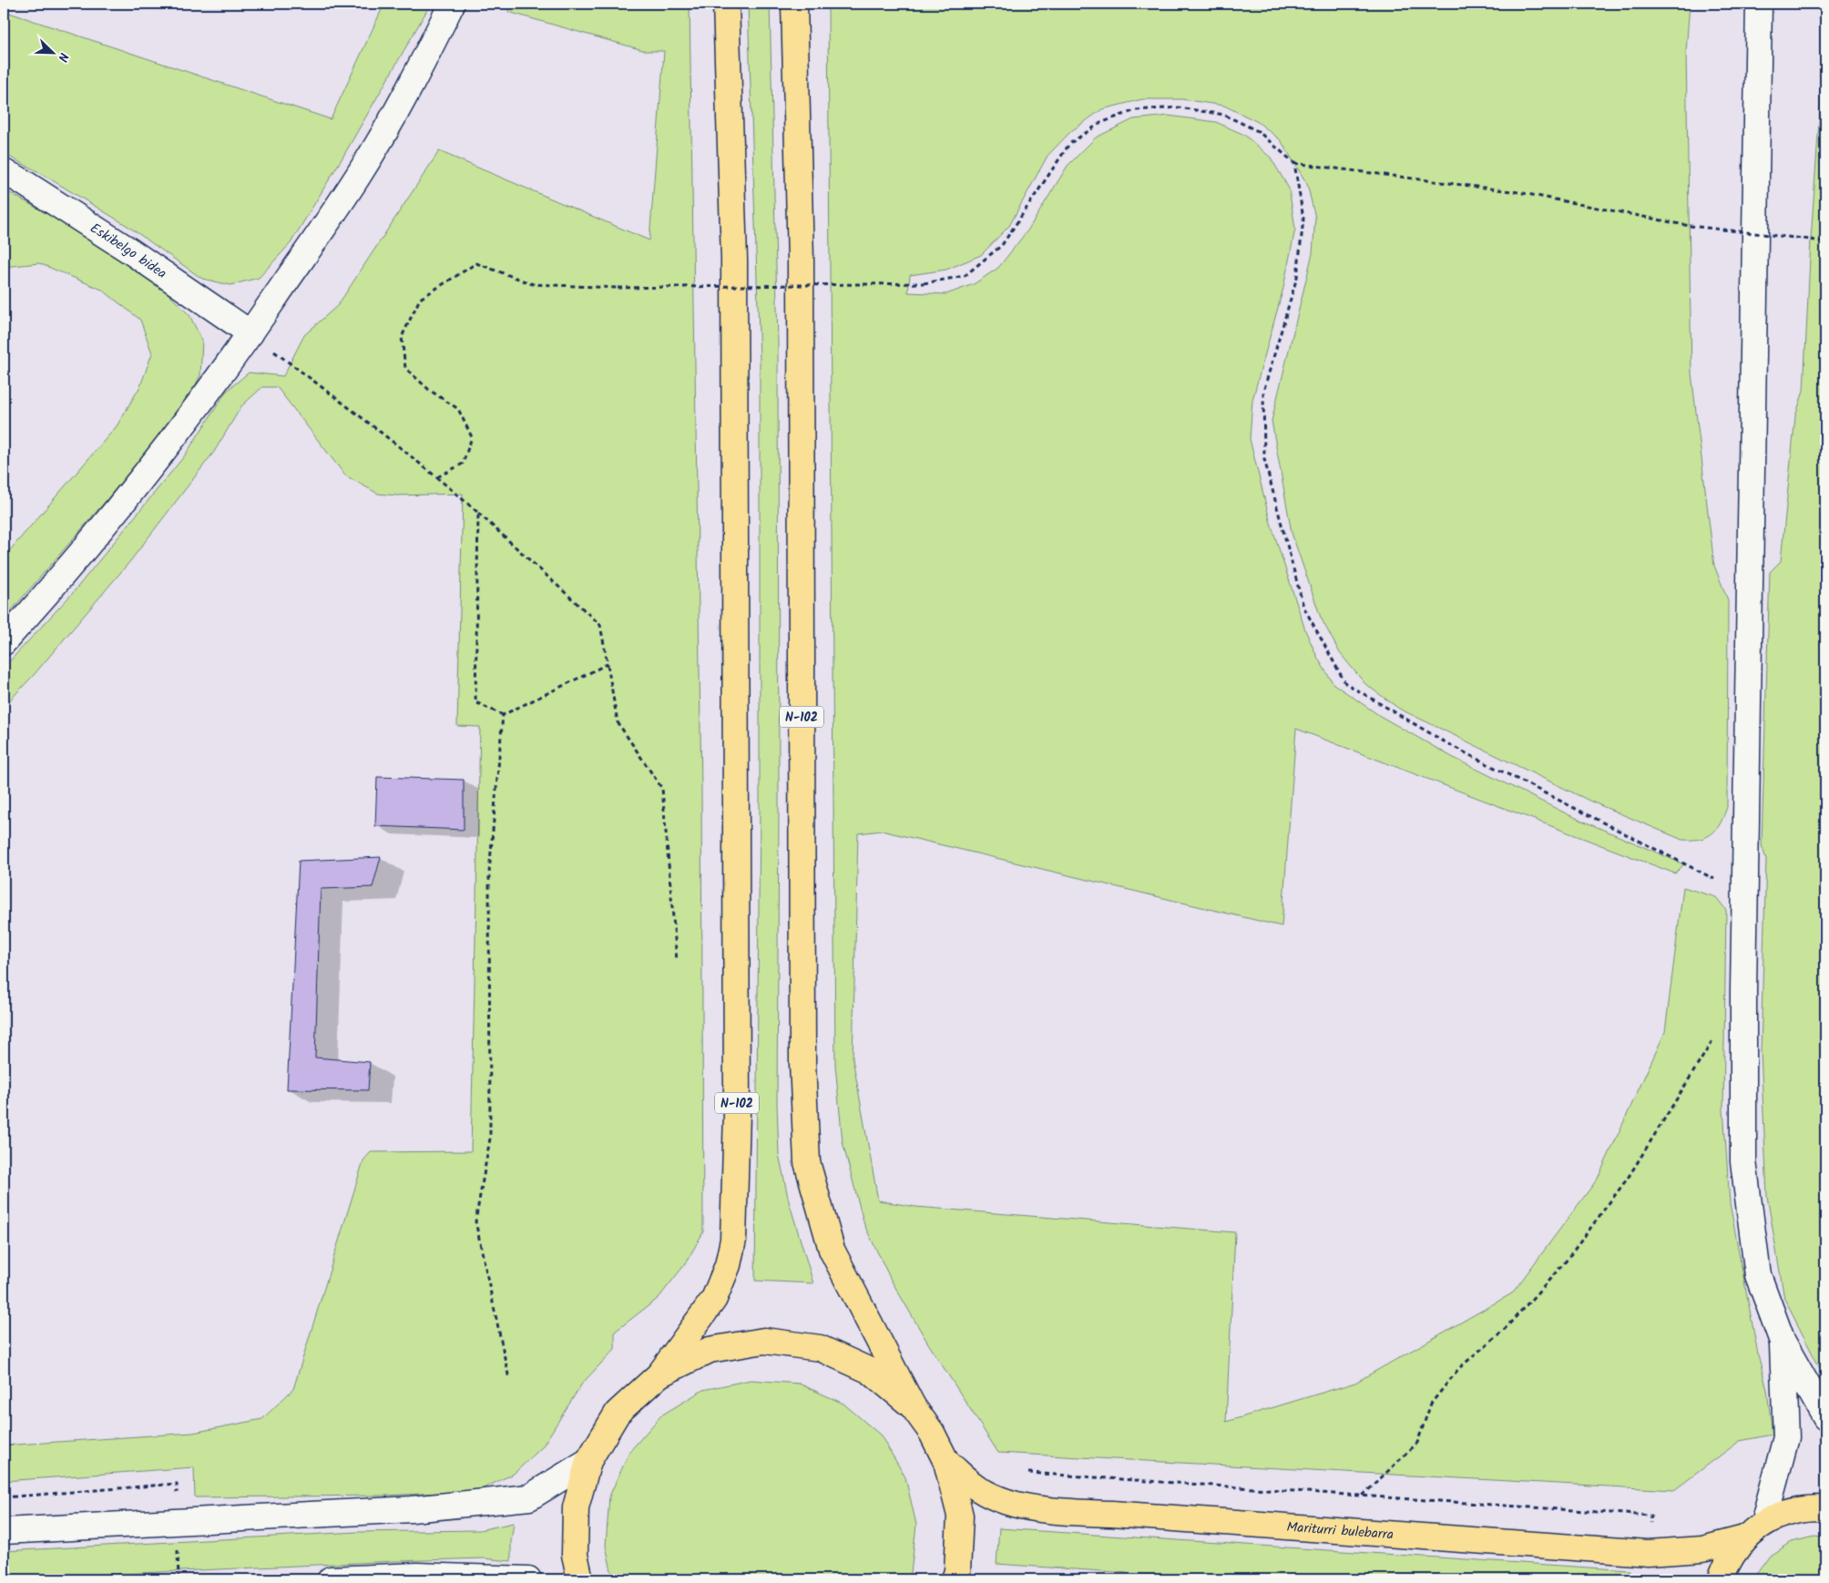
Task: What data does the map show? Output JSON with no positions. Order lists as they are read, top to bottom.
{
  "streets": {
    "main road": ["N-102", "Mariturri bulebarra"],
    "street": ["Eskibelgo bidea"]
  },
  "north": "bottom right"
}
